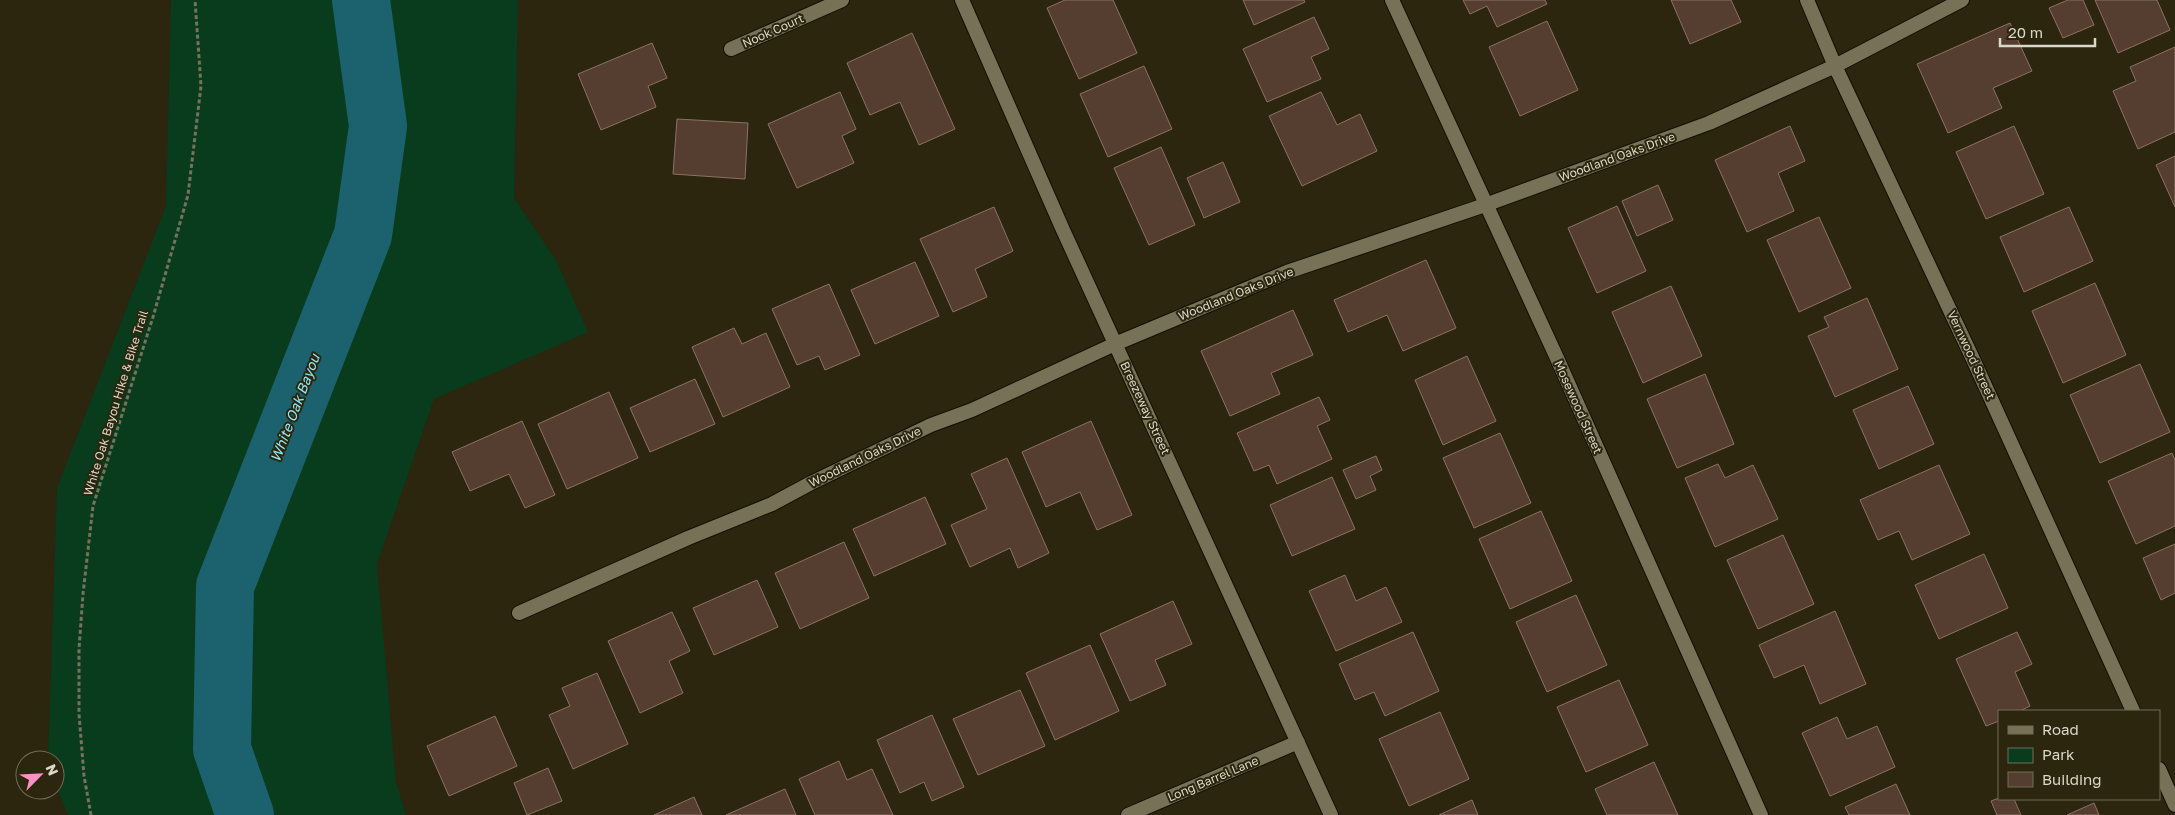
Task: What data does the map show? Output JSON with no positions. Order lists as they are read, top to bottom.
{
  "streets": {
    "street": [
      "Nook Court",
      "Woodland Oaks Drive",
      "Vernwood Street",
      "Mosewood Street",
      "Breezeway Street",
      "Long Barrel Lane"
    ],
    "path": ["White Oak Bayou Hike & Bike Trail"]
  },
  "crossings": [
    ["Woodland Oaks Drive", "Vernwood Street"],
    ["Woodland Oaks Drive", "Mosewood Street"],
    ["Woodland Oaks Drive", "Breezeway Street"],
    ["Breezeway Street", "Long Barrel Lane"]
  ],
  "water": ["White Oak Bayou"],
  "legend": ["Road", "Park", "Building"],
  "scale_bar": "20 m",
  "north": "top right"
}
